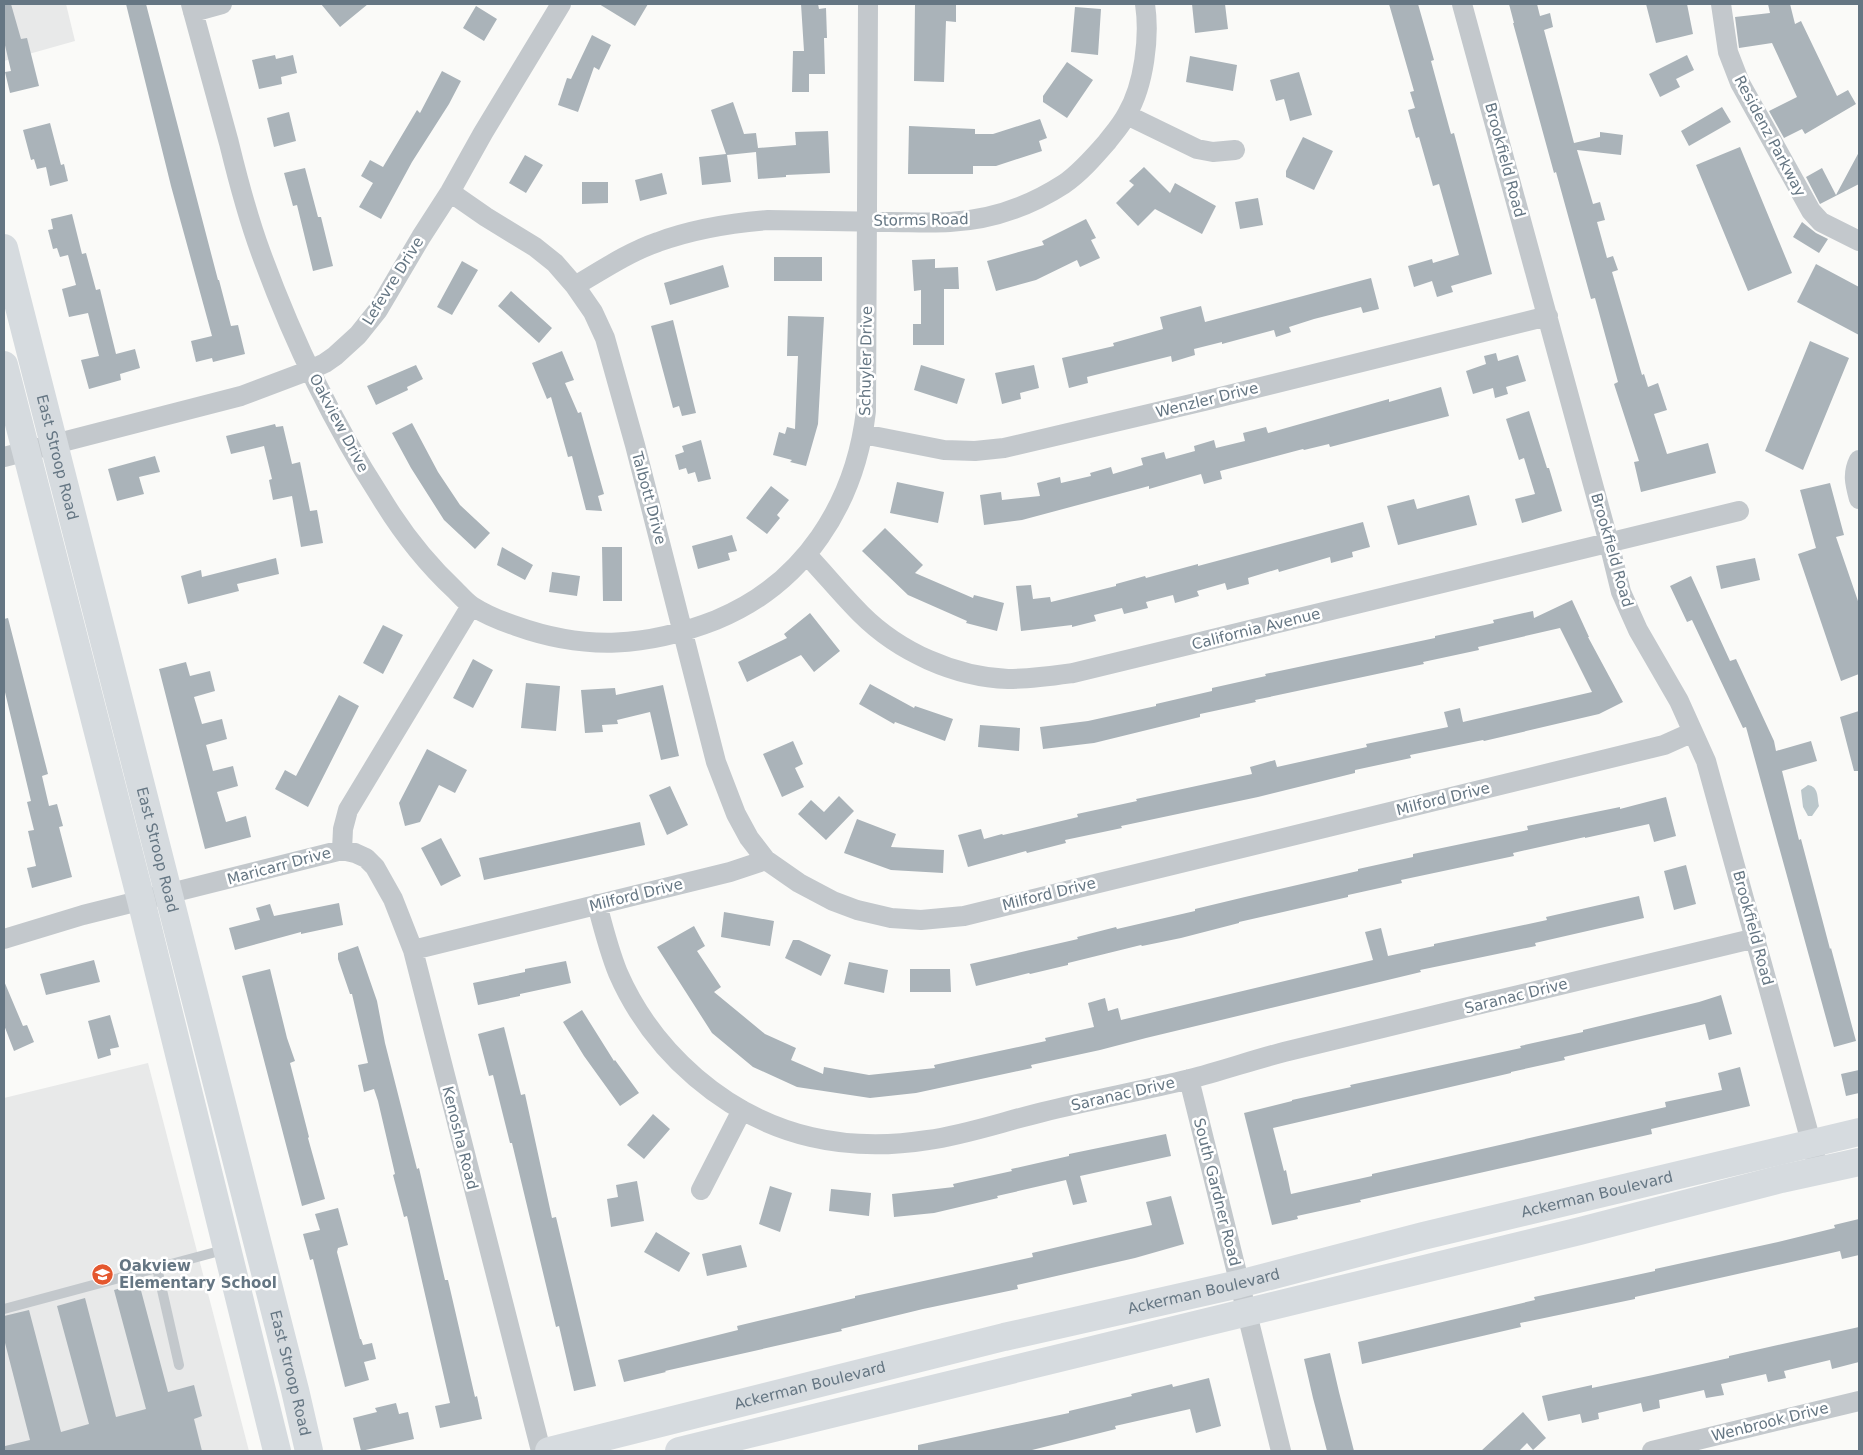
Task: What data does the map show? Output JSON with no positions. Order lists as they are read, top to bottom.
{
  "streets": {
    "street": [
      "Residenz Parkway",
      "Brookfield Road",
      "Storms Road",
      "Lefevre Drive",
      "Schuyler Drive",
      "Wenzler Drive",
      "Oakview Drive",
      "East Stroop Road",
      "Talbott Drive",
      "California Avenue",
      "Milford Drive",
      "Maricarr Drive",
      "Saranac Drive",
      "Kenosha Road",
      "South Gardner Road",
      "Ackerman Boulevard",
      "Wenbrook Drive"
    ]
  },
  "crossings": [
    ["Brookfield Road", "Wenzler Drive"],
    ["Brookfield Road", "California Avenue"],
    ["Brookfield Road", "Milford Drive"],
    ["Brookfield Road", "Saranac Drive"],
    ["Brookfield Road", "Ackerman Boulevard"],
    ["Storms Road", "Schuyler Drive"],
    ["Storms Road", "Talbott Drive"],
    ["Lefevre Drive", "Oakview Drive"],
    ["Lefevre Drive", "East Stroop Road"],
    ["Lefevre Drive", "Talbott Drive"],
    ["Schuyler Drive", "Wenzler Drive"],
    ["Schuyler Drive", "Oakview Drive"],
    ["Schuyler Drive", "Talbott Drive"],
    ["Schuyler Drive", "California Avenue"],
    ["Oakview Drive", "Talbott Drive"],
    ["Oakview Drive", "Maricarr Drive"],
    ["East Stroop Road", "Maricarr Drive"],
    ["Talbott Drive", "Milford Drive"],
    ["Milford Drive", "Saranac Drive"],
    ["Milford Drive", "Kenosha Road"],
    ["Maricarr Drive", "Kenosha Road"],
    ["Saranac Drive", "South Gardner Road"],
    ["South Gardner Road", "Ackerman Boulevard"]
  ],
  "places": {
    "school or university": ["Oakview Elementary School"]
  }
}
